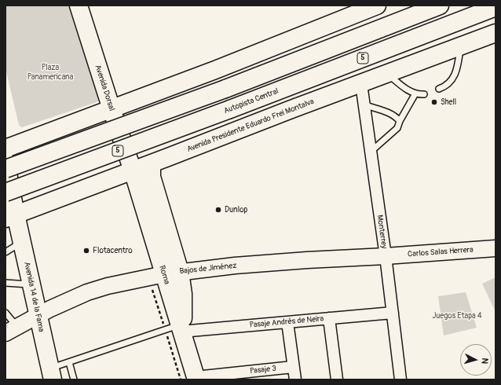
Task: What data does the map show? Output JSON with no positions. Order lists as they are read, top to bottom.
{
  "streets": {
    "main road": [
      "5",
      "Avenida Dorsal",
      "Autopista Central",
      "Avenida Presidente Eduardo Frei Montalva",
      "Roma",
      "Avenida 14 de la Fama"
    ],
    "street": [
      "Monterrey",
      "Carlos Salas Herrera",
      "Bajos de Jiménez",
      "Pasaje Andrés de Neira",
      "Pasaje 3"
    ]
  },
  "crossings": [
    ["Avenida Dorsal", "Avenida Presidente Eduardo Frei Montalva"],
    ["Avenida Dorsal", "Roma"],
    ["Avenida Presidente Eduardo Frei Montalva", "Monterrey"],
    ["Avenida Presidente Eduardo Frei Montalva", "Roma"],
    ["Avenida Presidente Eduardo Frei Montalva", "Avenida 14 de la Fama"],
    ["Monterrey", "Carlos Salas Herrera"],
    ["Monterrey", "Bajos de Jiménez"],
    ["Monterrey", "Pasaje Andrés de Neira"],
    ["Carlos Salas Herrera", "Bajos de Jiménez"],
    ["Bajos de Jiménez", "Roma"],
    ["Bajos de Jiménez", "Avenida 14 de la Fama"]
  ],
  "parks": ["Plaza Panamericana", "Juegos Etapa 4"],
  "places": ["Shell", "Dunlop", "Flotacentro"],
  "north": "right"
}
